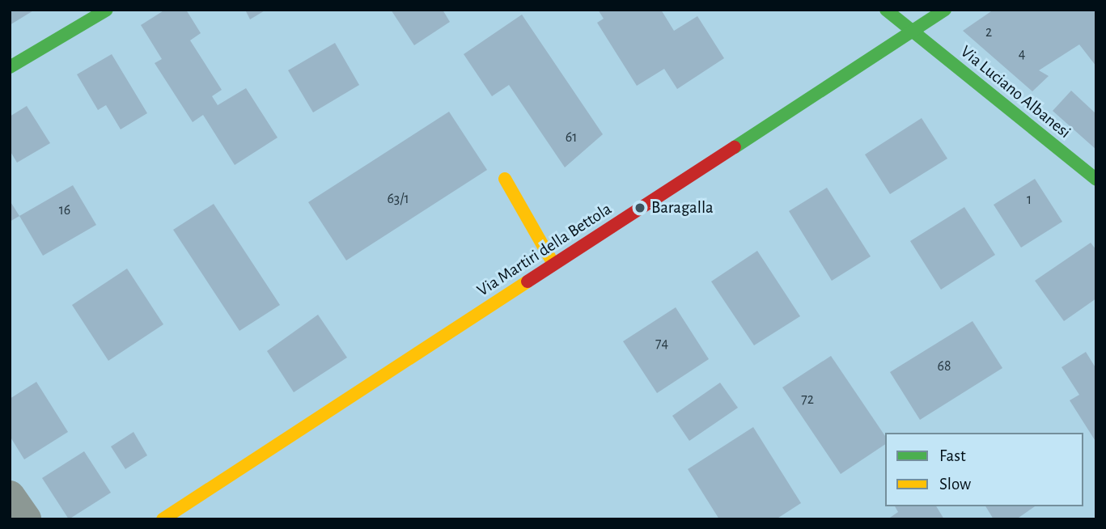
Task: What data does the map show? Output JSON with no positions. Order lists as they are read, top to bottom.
{
  "streets": {
    "main road": ["Via Luciano Albanesi", "Via Martiri della Bettola"]
  },
  "crossings": [
    ["Via Luciano Albanesi", "Via Martiri della Bettola"]
  ],
  "places": ["Baragalla"],
  "house_numbers": [
    "2",
    "4",
    "61",
    "63/1",
    "1",
    "16",
    "74",
    "68",
    "72"
  ],
  "legend": ["Fast", "Slow"]
}
